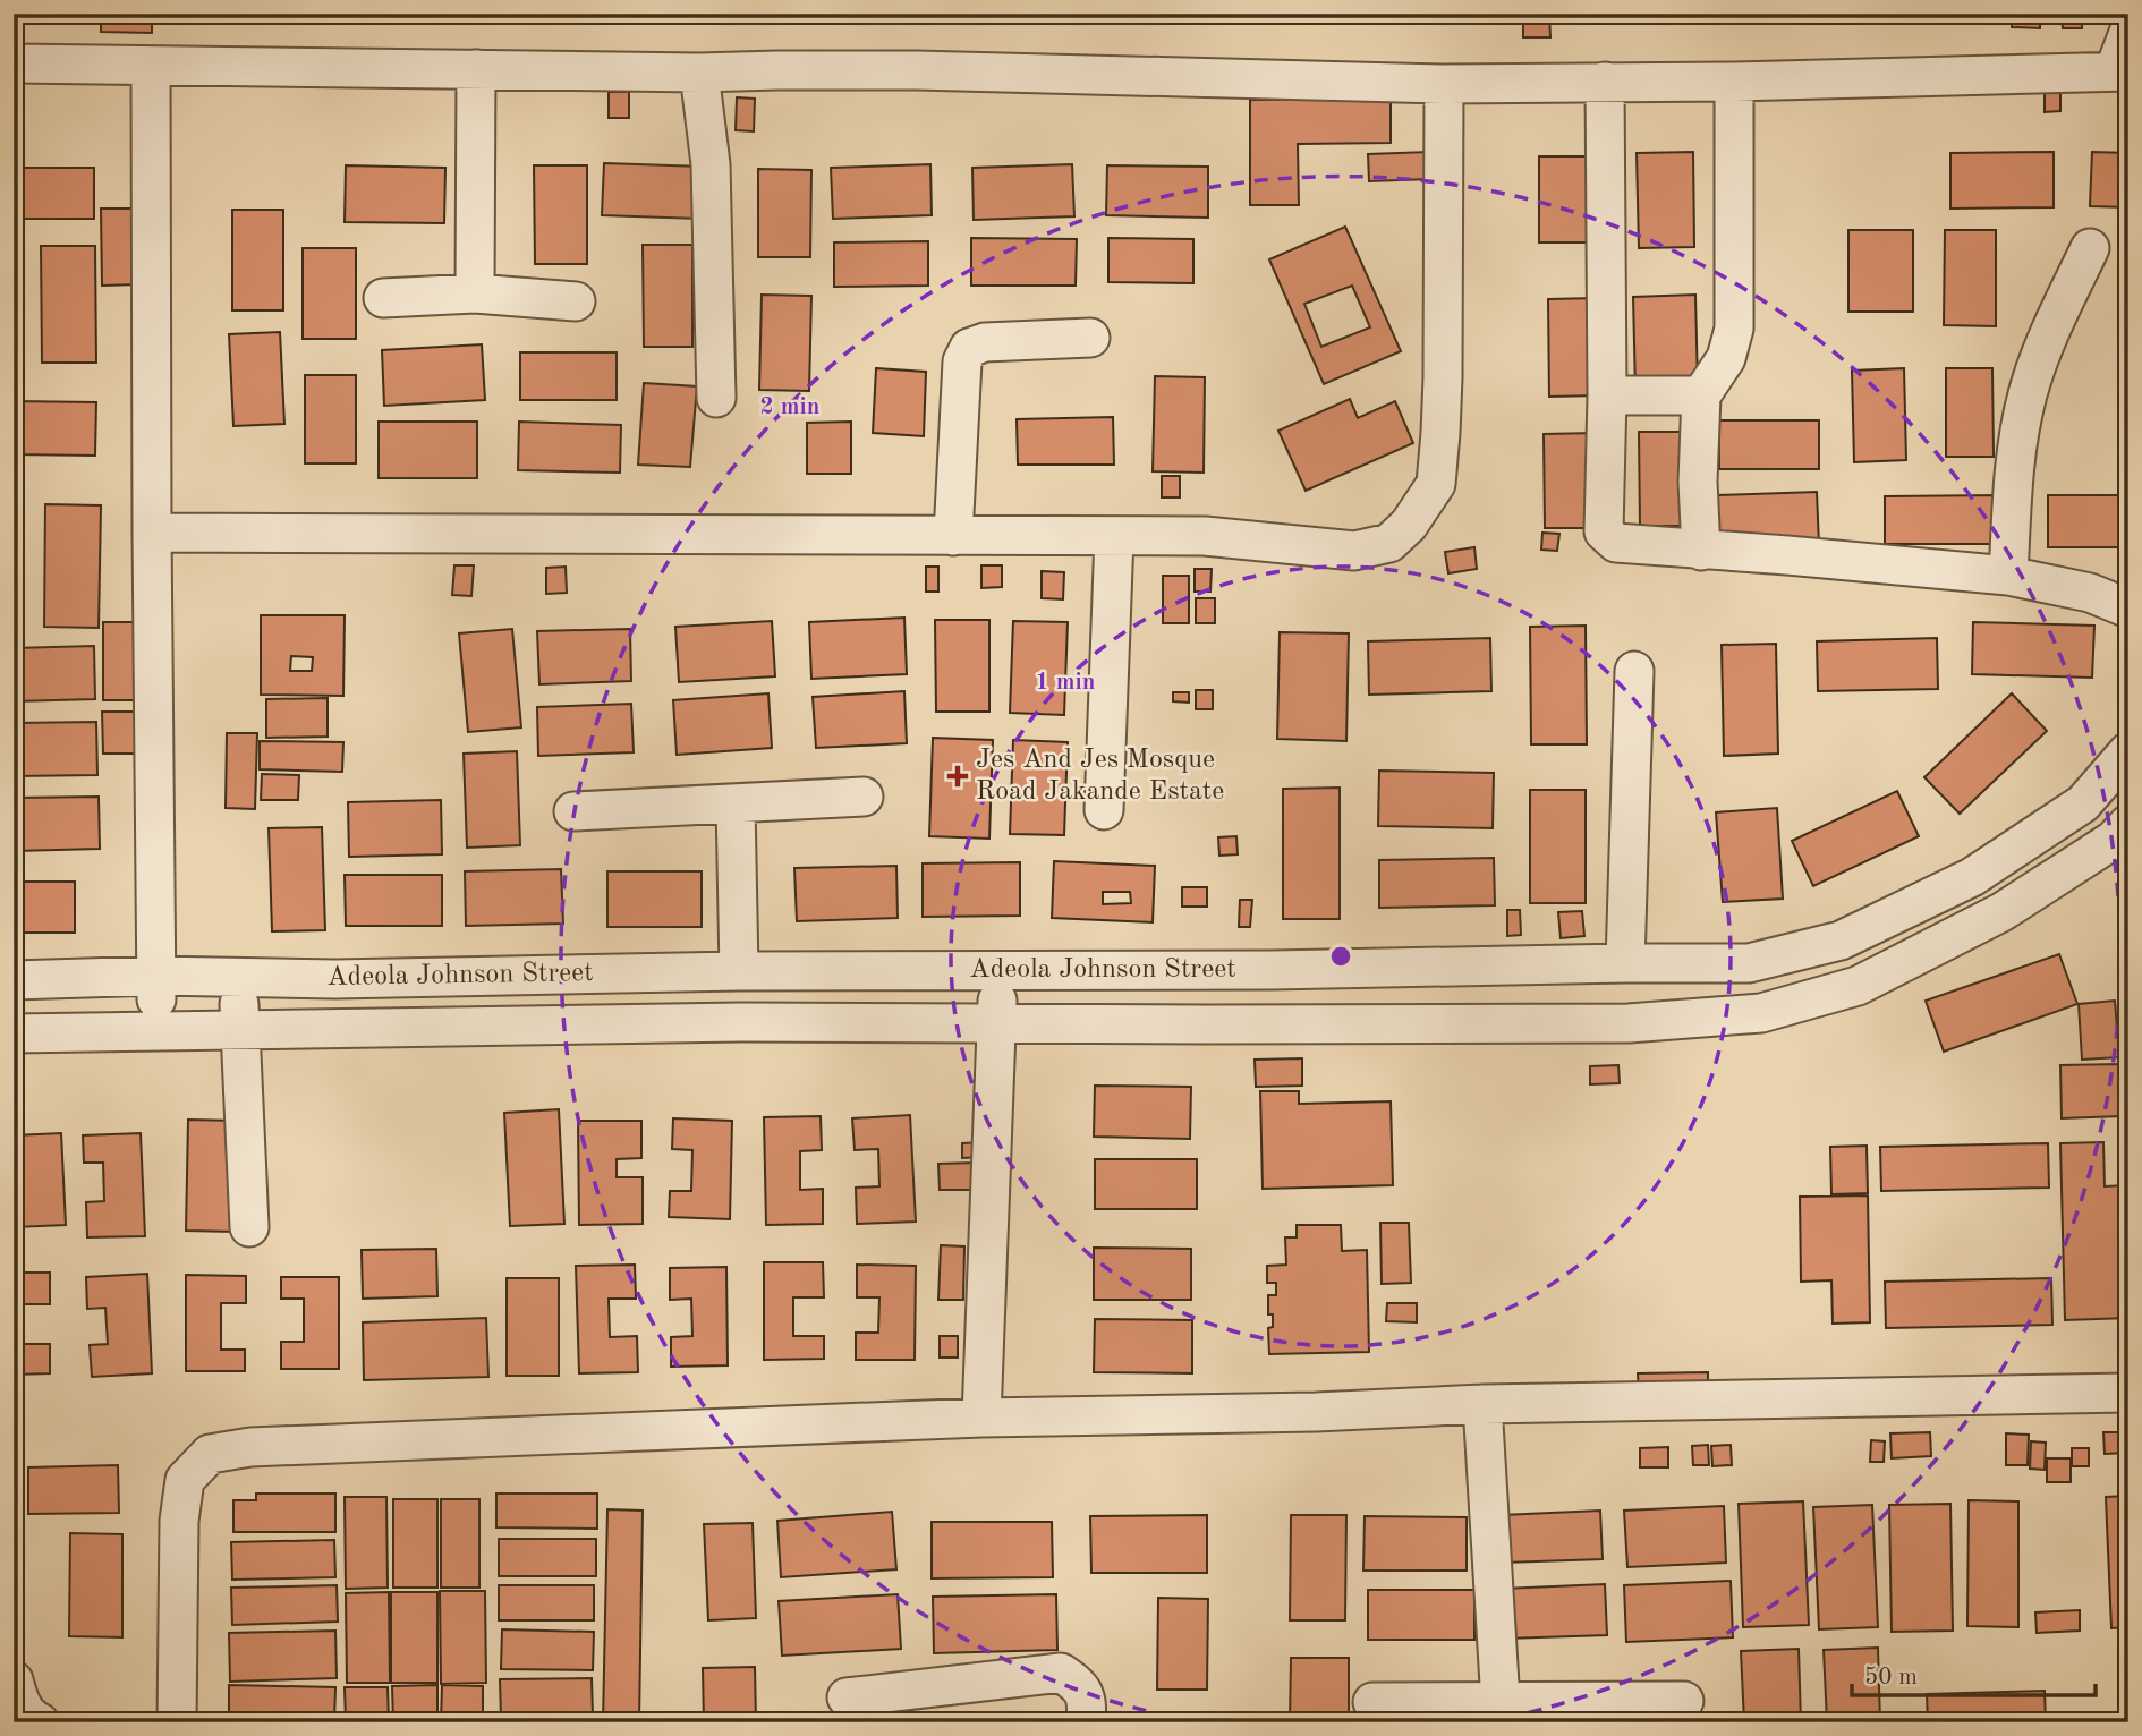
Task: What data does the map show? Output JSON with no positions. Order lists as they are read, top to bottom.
{
  "streets": {
    "street": ["Adeola Johnson Street"]
  },
  "places": {
    "health": ["Jes And Jes Mosque Road Jakande Estate"]
  },
  "scale_bar": "50 m",
  "rings": ["2 min", "1 min"]
}
